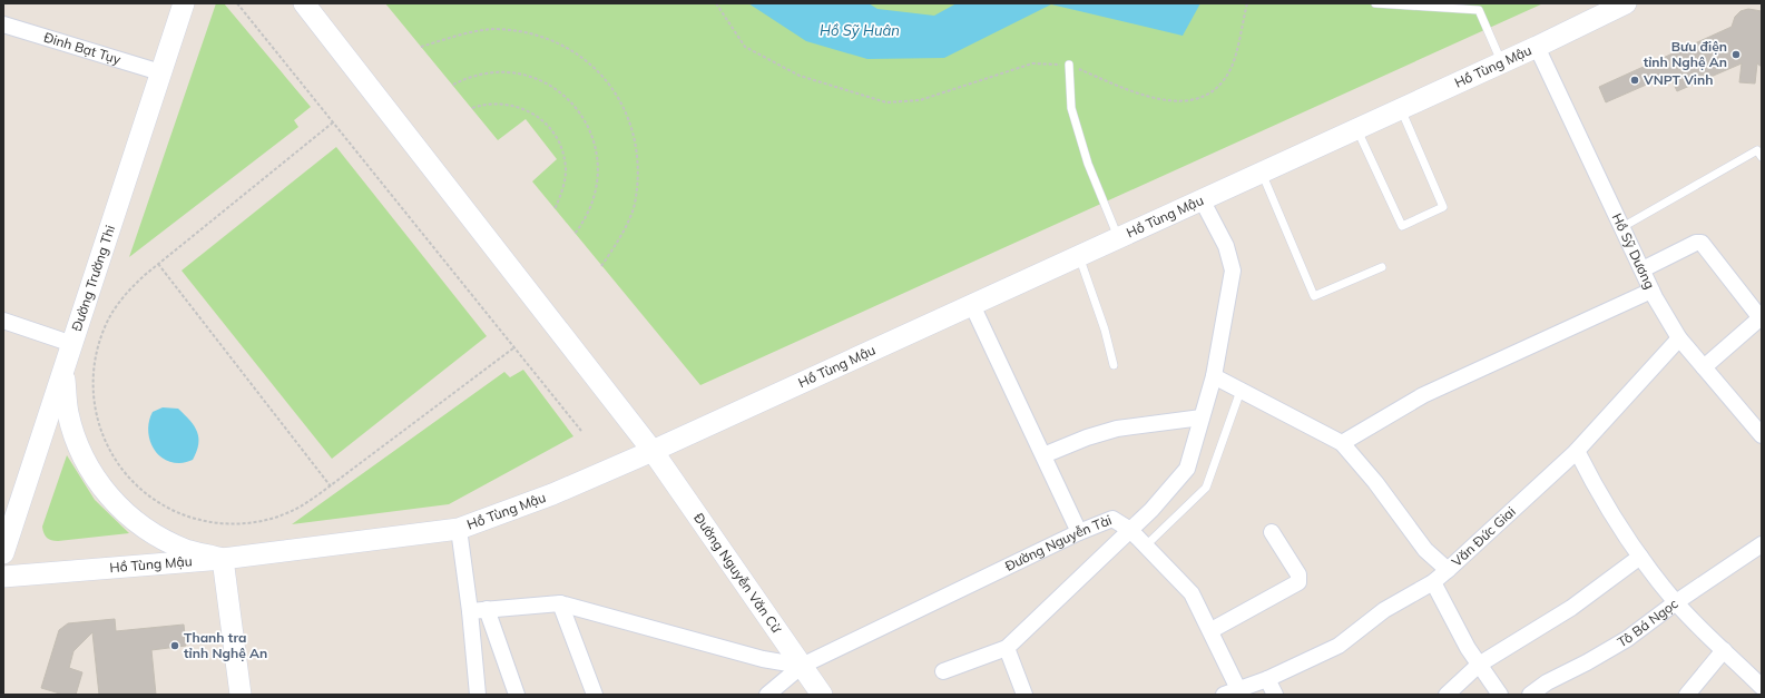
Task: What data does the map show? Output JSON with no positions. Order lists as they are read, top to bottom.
{
  "streets": {
    "main road": ["Hồ Tùng Mậu", "Đường Trường Thi", "Đường Nguyễn Văn Cừ"],
    "street": [
      "Đinh Bạt Tụy",
      "Hồ Sỹ Dương",
      "Văn Đức Giai",
      "Đường Nguyễn Tài",
      "Tô Bá Ngọc"
    ]
  },
  "crossings": [
    ["Đinh Bạt Tụy", "Đường Trường Thi"],
    ["Hồ Tùng Mậu", "Hồ Sỹ Dương"],
    ["Hồ Tùng Mậu", "Đường Nguyễn Tài"],
    ["Hồ Tùng Mậu", "Đường Nguyễn Văn Cừ"],
    ["Hồ Sỹ Dương", "Văn Đức Giai"],
    ["Đường Nguyễn Tài", "Đường Nguyễn Văn Cừ"]
  ],
  "water": ["Hồ Sỹ Huân"],
  "places": ["Bưu điện tỉnh Nghệ An", "VNPT Vinh", "Thanh tra tỉnh Nghệ An"]
}
